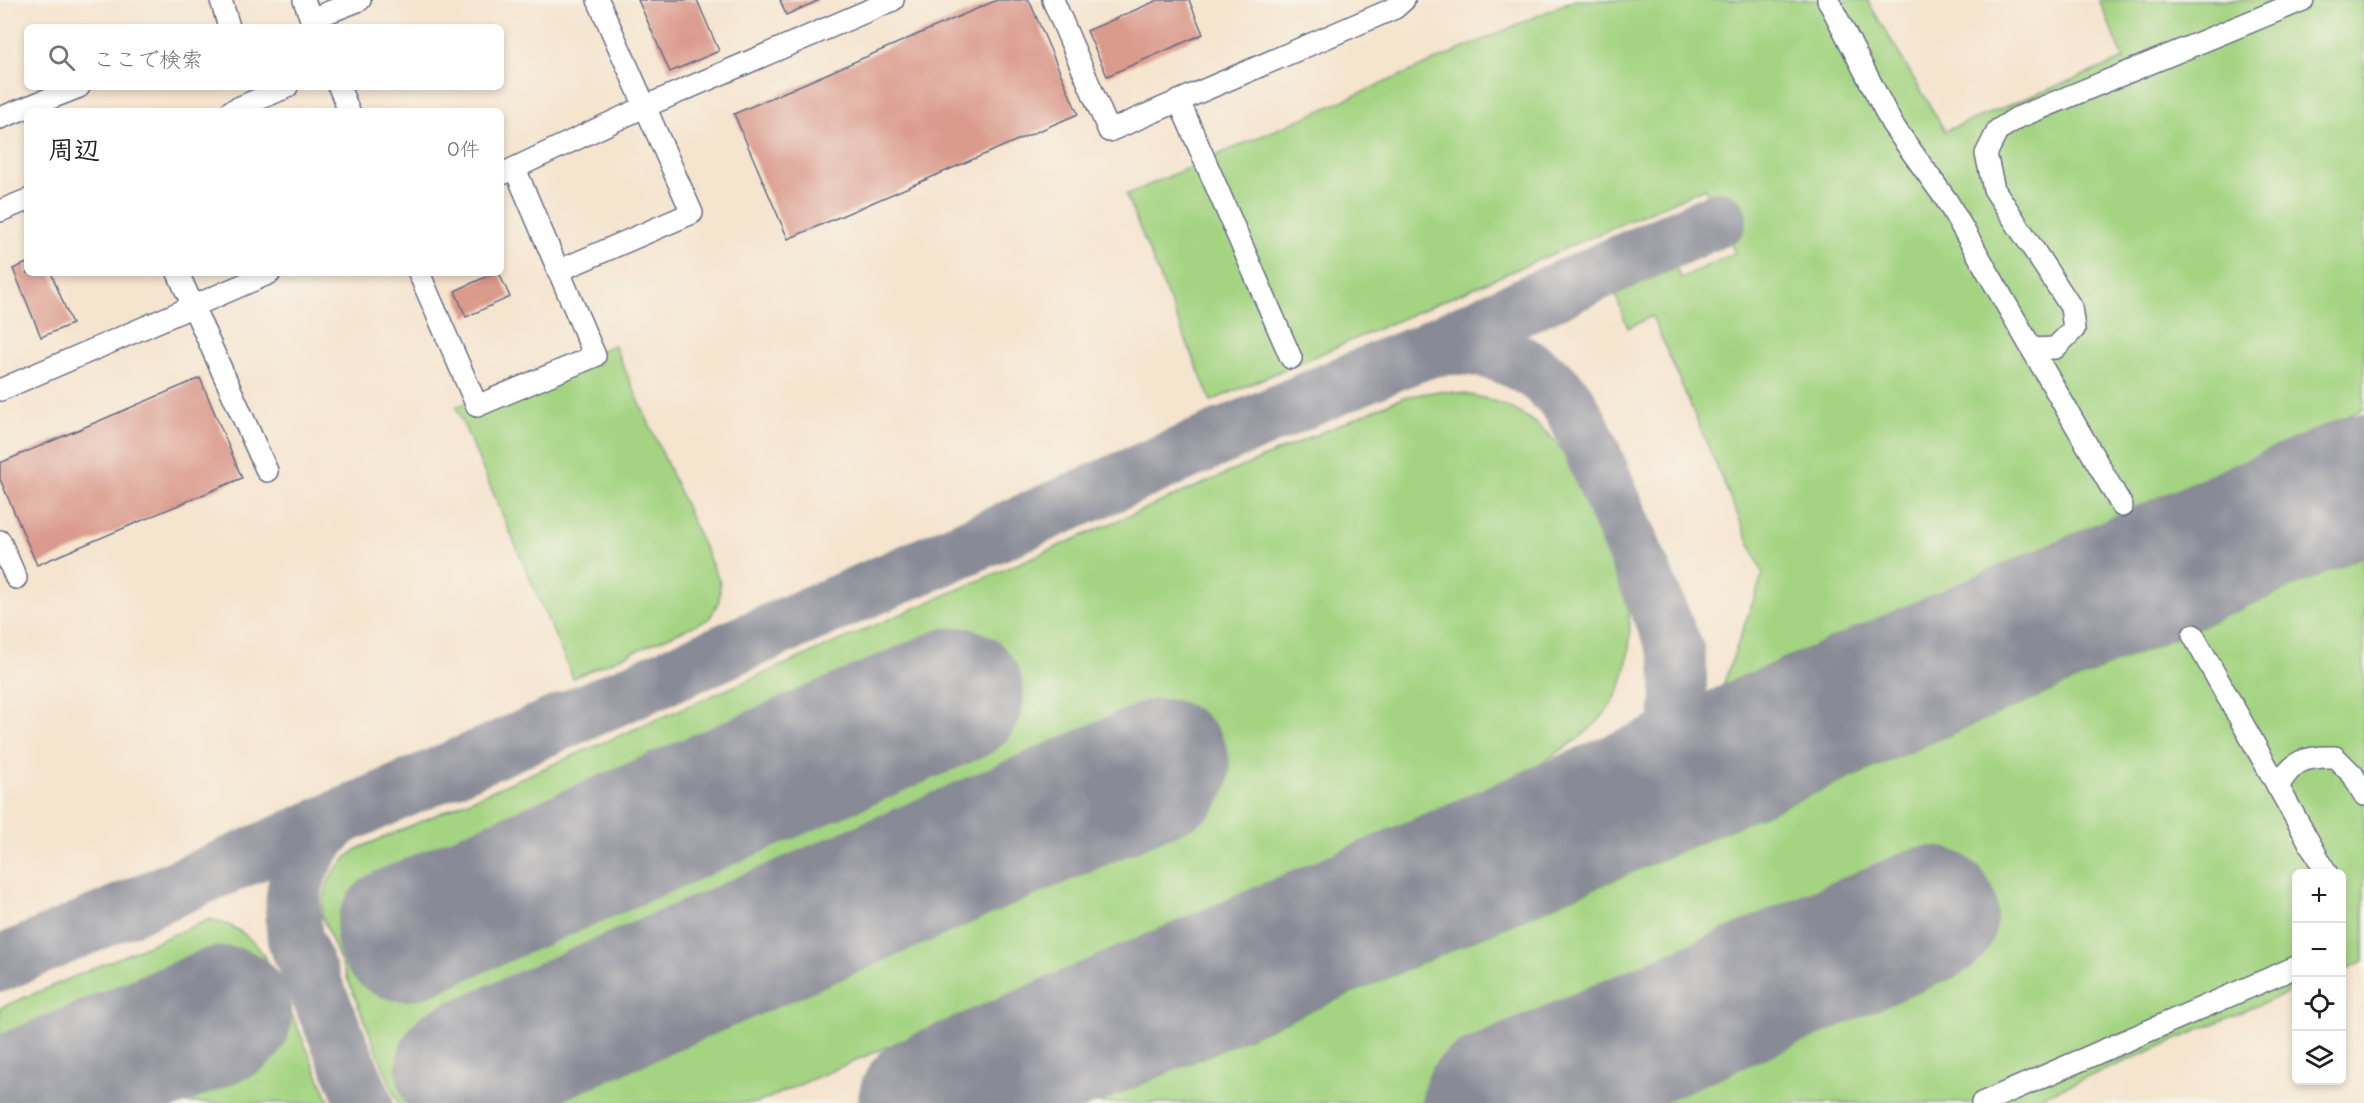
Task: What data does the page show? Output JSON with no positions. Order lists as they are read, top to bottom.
{
  "page": {
    "search": "ここで検索",
    "heading": ["周辺", "0件"],
    "map_buttons": ["+", "−"]
  }
}
